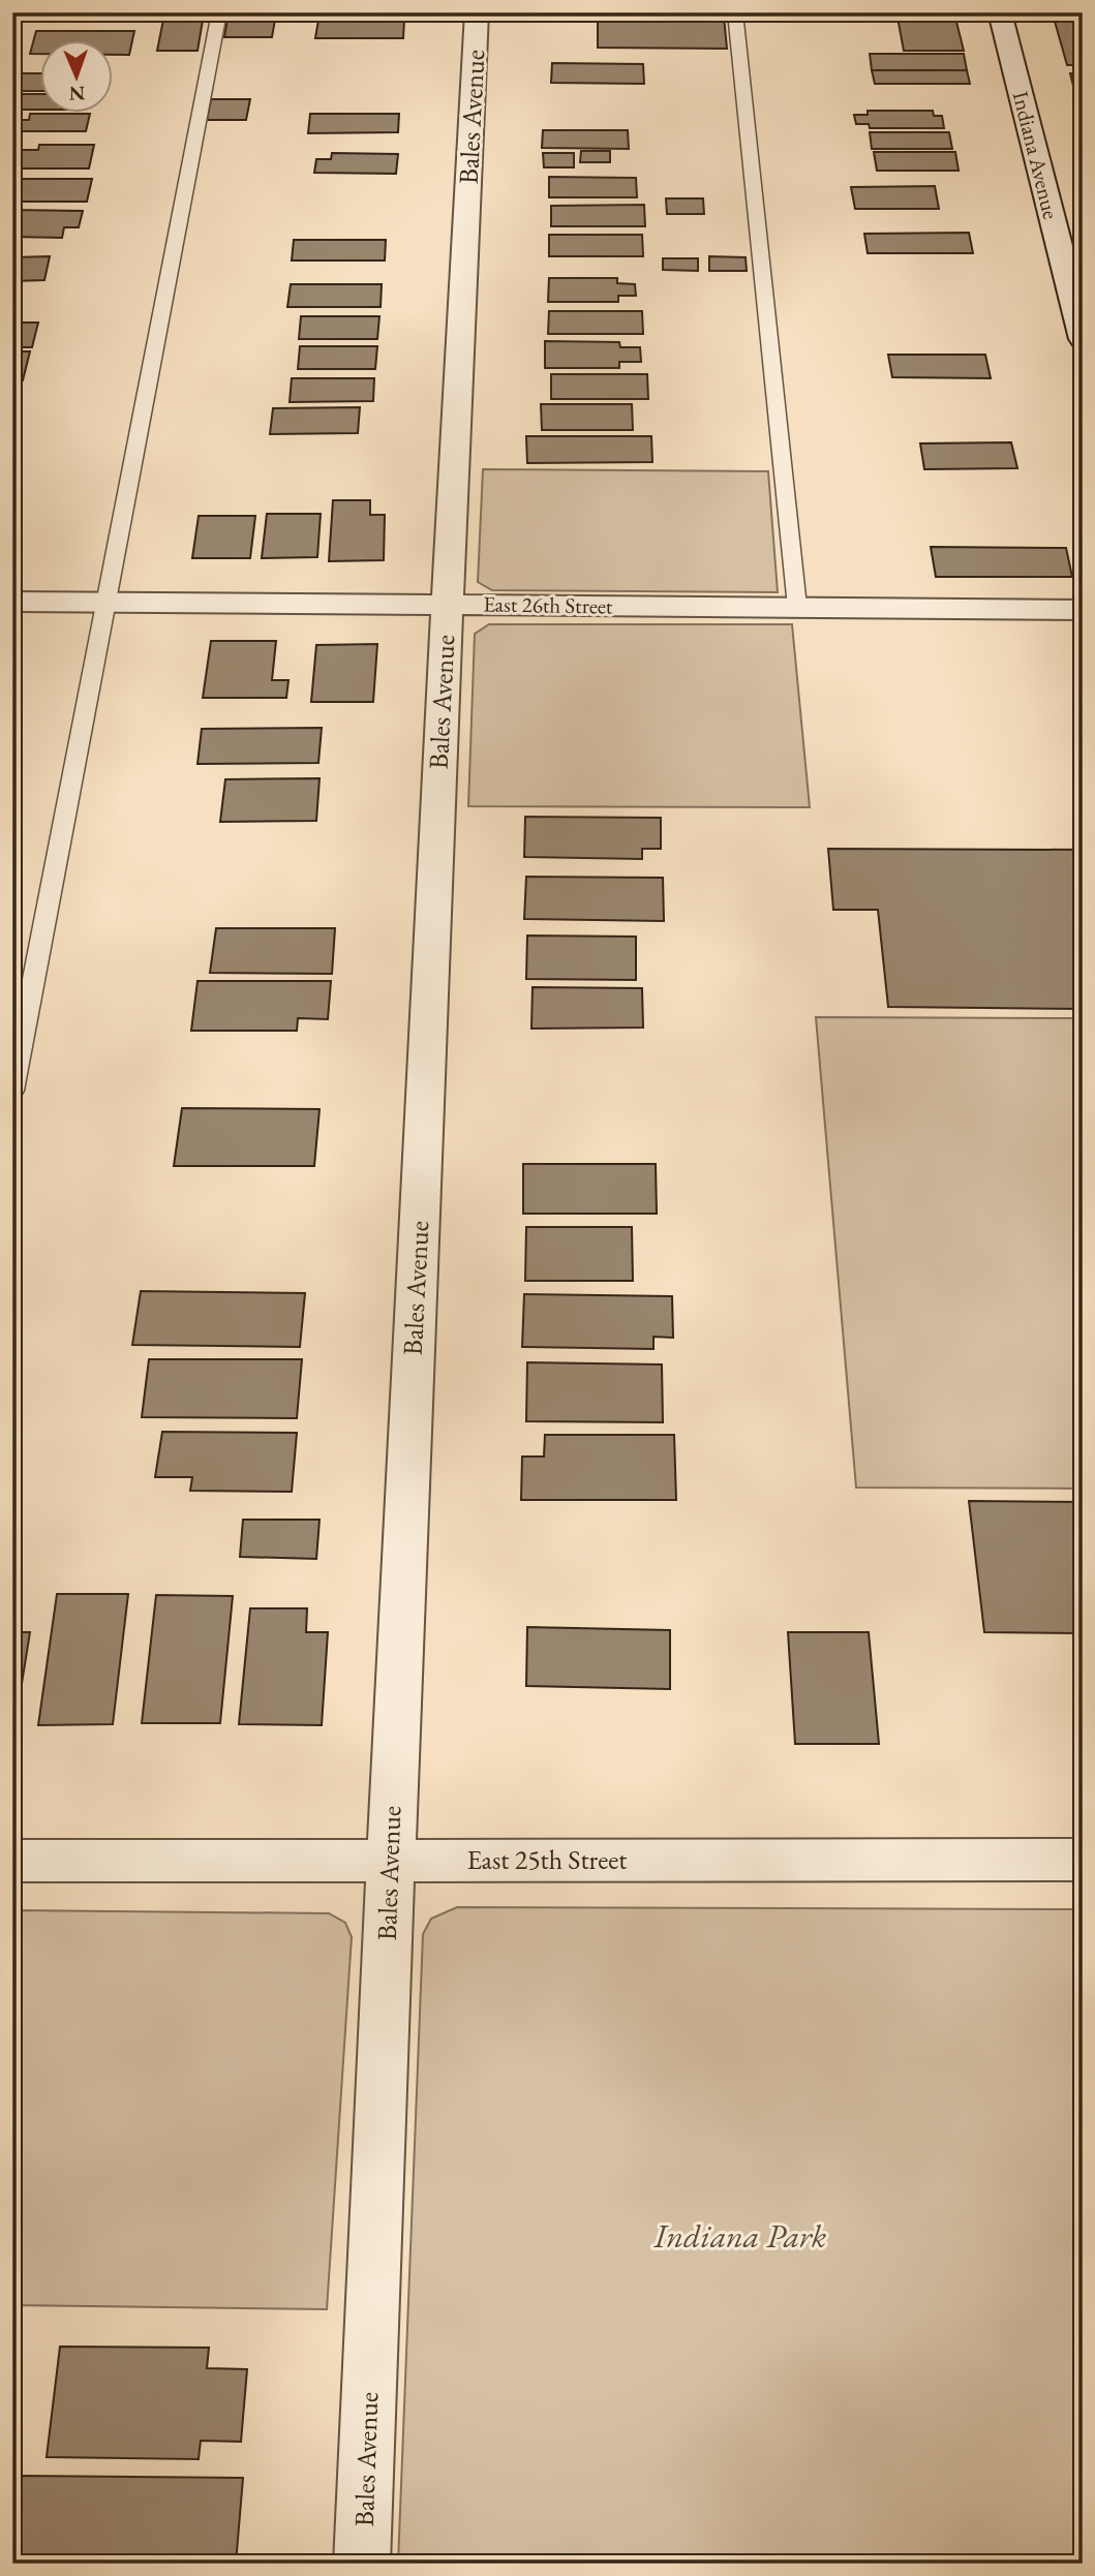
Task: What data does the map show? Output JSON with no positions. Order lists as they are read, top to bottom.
{
  "streets": {
    "street": [
      "Bales Avenue",
      "Indiana Avenue",
      "East 26th Street",
      "East 25th Street"
    ]
  },
  "crossings": [
    ["Bales Avenue", "East 26th Street"],
    ["Bales Avenue", "East 25th Street"]
  ],
  "parks": ["Indiana Park"],
  "north": "bottom"
}
